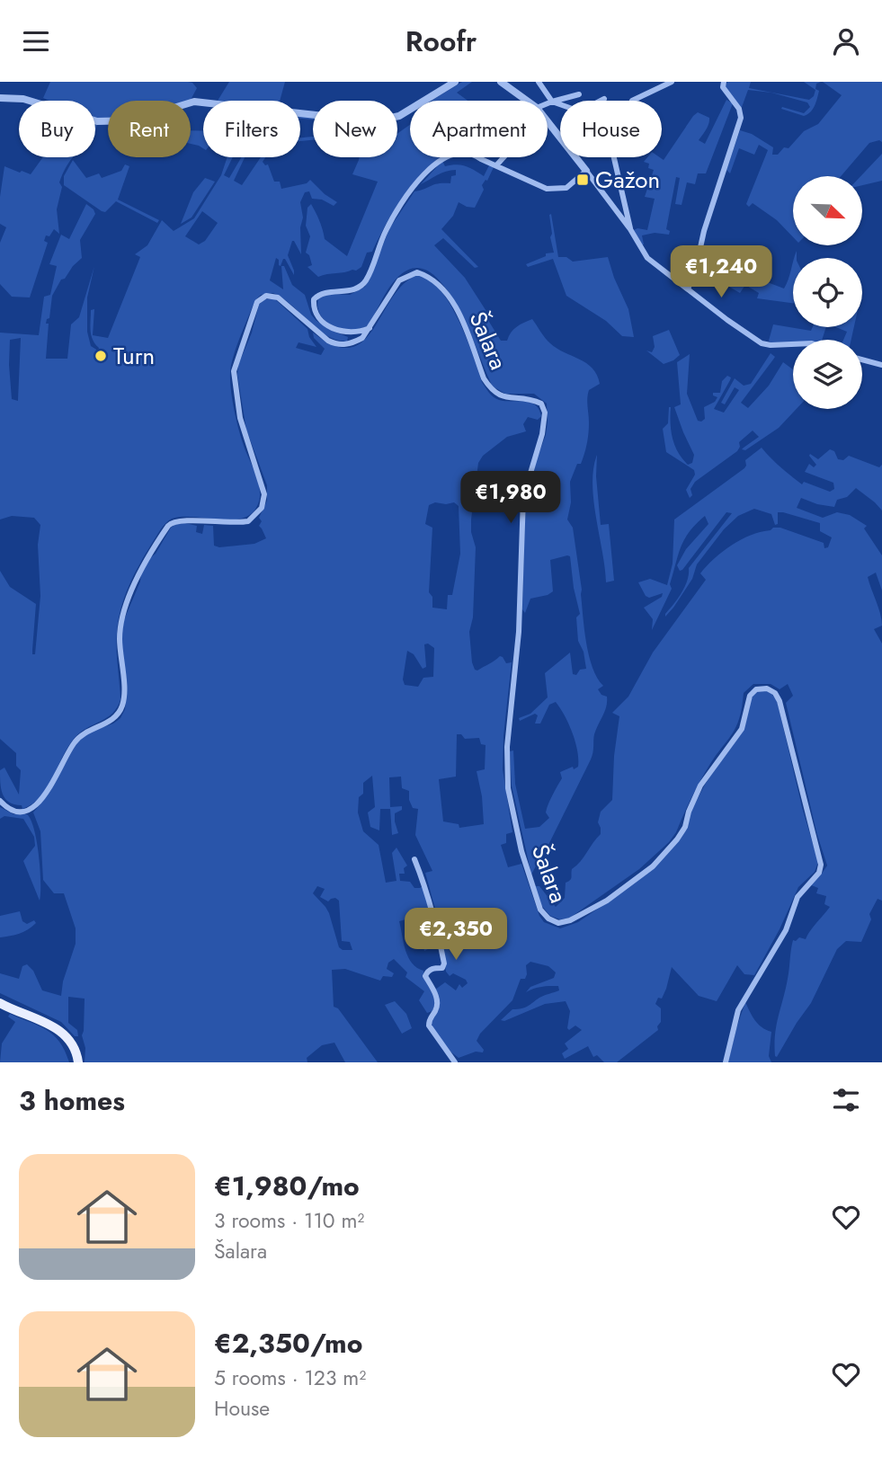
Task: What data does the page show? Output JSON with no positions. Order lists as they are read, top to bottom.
{
  "streets": {
    "street": ["Šalara"]
  },
  "places": {
    "transit": ["Gažon"],
    "other": ["Turn"]
  },
  "north": "bottom right",
  "page": {
    "header": "Roofr",
    "chip": [
      "Buy",
      "Rent",
      "Filters",
      "New",
      "Apartment",
      "House"
    ],
    "price": ["€1,240", "€1,980", "€2,350"],
    "heading": "3 homes",
    "list": [
      {
        "name": "€1,980/mo",
        "note": "3 rooms · 110 m² · Šalara"
      },
      {
        "name": "€2,350/mo",
        "note": "5 rooms · 123 m² · House"
      }
    ]
  }
}
